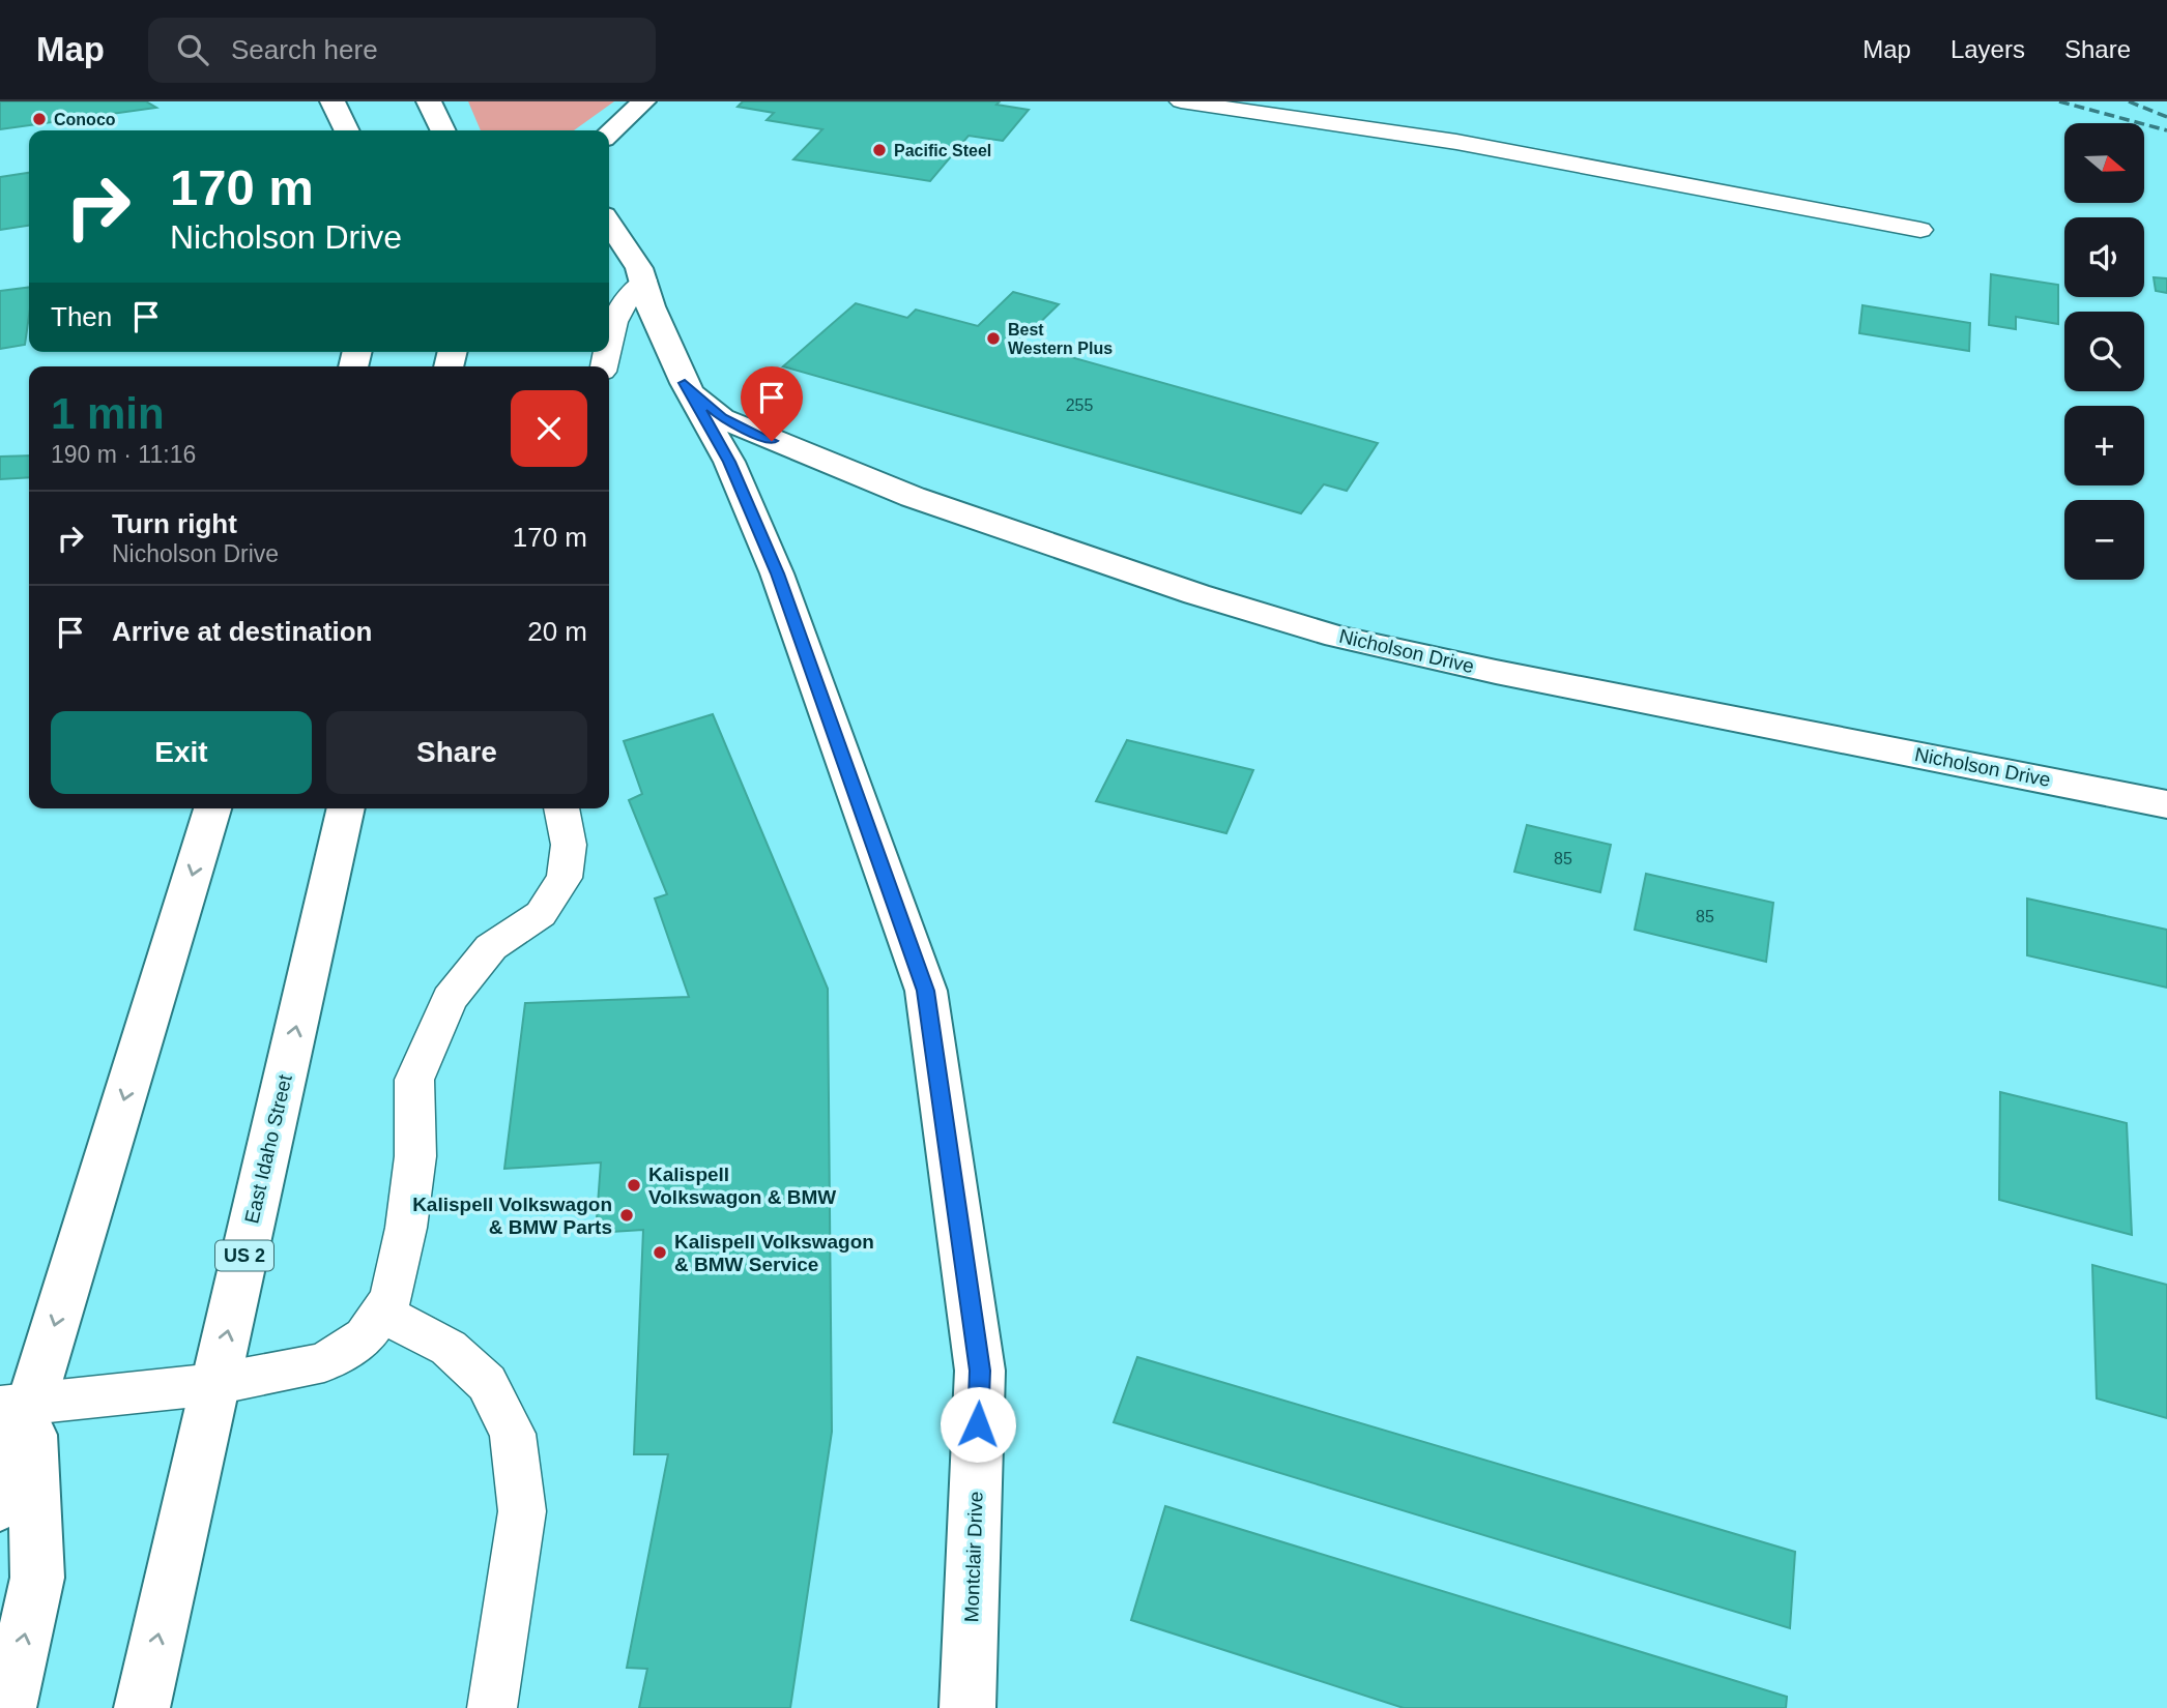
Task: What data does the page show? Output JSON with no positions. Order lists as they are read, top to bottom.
{
  "streets": {
    "main road": [
      "Nicholson Drive",
      "East Idaho Street",
      "US 2",
      "Montclair Drive"
    ]
  },
  "crossings": [
    ["Nicholson Drive", "Montclair Drive"]
  ],
  "places": [
    "Conoco",
    "Pacific Steel",
    "Best Western Plus",
    "Kalispell Volkswagon & BMW",
    "Kalispell Volkswagon & BMW Parts",
    "Kalispell Volkswagon & BMW Service"
  ],
  "house_numbers": ["255", "85", "85"],
  "north": "right",
  "page": {
    "header": "Map",
    "search": "Search here",
    "nav": ["Map", "Layers", "Share"],
    "map_buttons": ["+", "−"],
    "turn": ["170 m", "Nicholson Drive"],
    "then": "Then",
    "heading": ["1 min", "190 m · 11:16"],
    "list": [
      {
        "name": "Turn right",
        "note": "Nicholson Drive",
        "value": "170 m"
      },
      {
        "name": "Arrive at destination",
        "value": "20 m"
      }
    ],
    "buttons": ["Exit", "Share"]
  }
}
